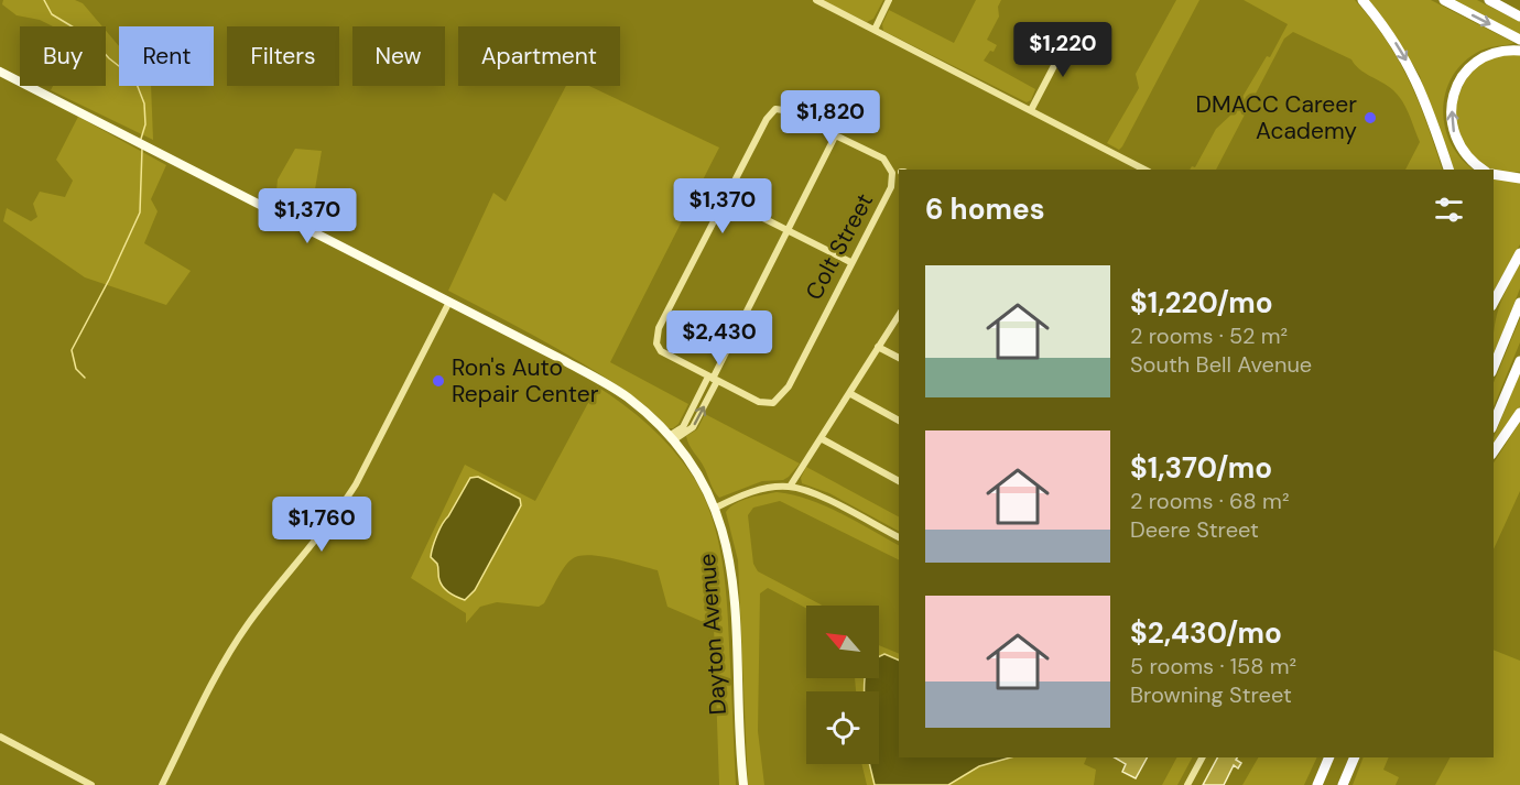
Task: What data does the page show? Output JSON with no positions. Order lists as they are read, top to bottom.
{
  "streets": {
    "main road": ["Dayton Avenue"],
    "street": ["Colt Street"]
  },
  "places": ["DMACC Career Academy", "Ron's Auto Repair Center"],
  "north": "top left",
  "page": {
    "price": [
      "$1,220",
      "$1,820",
      "$1,370",
      "$1,370",
      "$2,430",
      "$1,760"
    ],
    "chip": [
      "Buy",
      "Rent",
      "Filters",
      "New",
      "Apartment"
    ],
    "heading": "6 homes",
    "list": [
      {
        "name": "$1,220/mo",
        "note": "2 rooms · 52 m² · South Bell Avenue"
      },
      {
        "name": "$1,370/mo",
        "note": "2 rooms · 68 m² · Deere Street"
      },
      {
        "name": "$2,430/mo",
        "note": "5 rooms · 158 m² · Browning Street"
      }
    ]
  }
}
